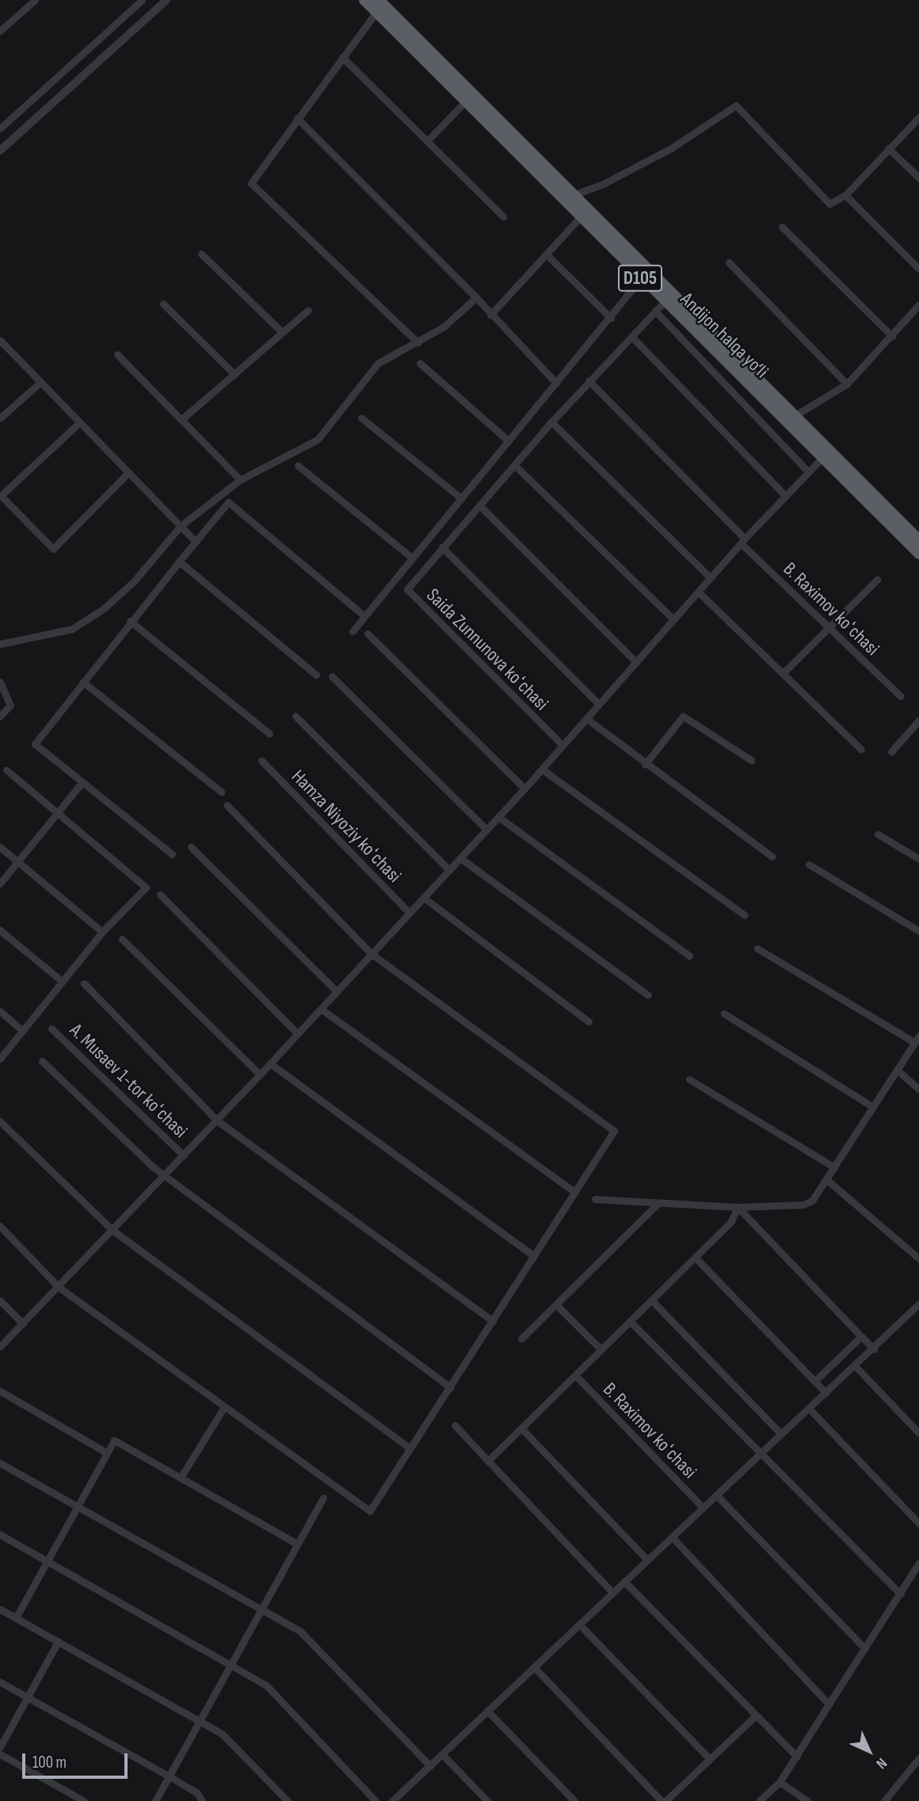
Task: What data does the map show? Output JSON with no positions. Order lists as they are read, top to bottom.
{
  "streets": {
    "highway": ["D105", "Andijon halqa yo‘li"],
    "street": [
      "B. Raximov koʻchasi",
      "Saida Zunnunova koʻchasi",
      "Hamza Niyoziy koʻchasi",
      "A. Musaev 1-tor koʻchasi"
    ]
  },
  "scale_bar": "100 m",
  "north": "bottom right"
}
